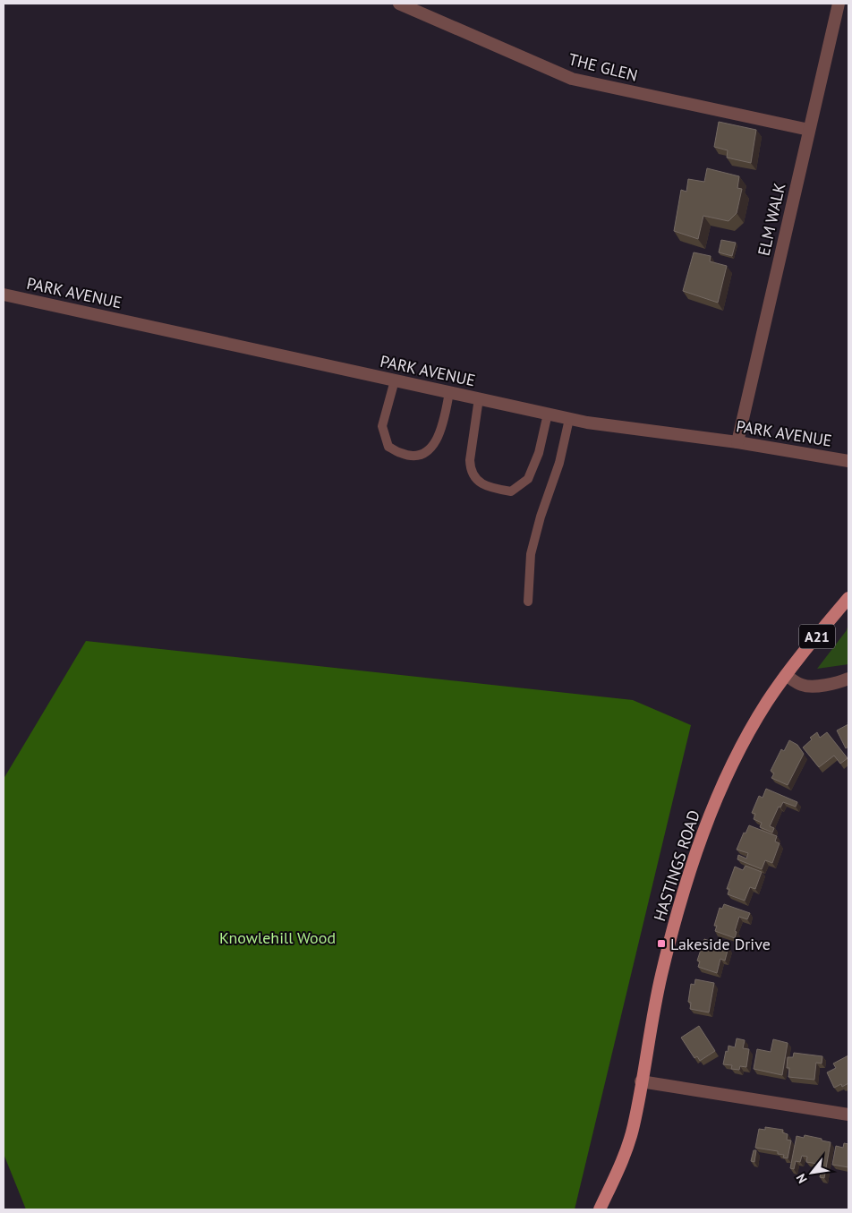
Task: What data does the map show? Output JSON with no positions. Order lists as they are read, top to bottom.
{
  "streets": {
    "main road": ["A21", "HASTINGS ROAD"],
    "street": ["THE GLEN", "ELM WALK", "PARK AVENUE"]
  },
  "crossings": [
    ["THE GLEN", "ELM WALK"],
    ["ELM WALK", "PARK AVENUE"],
    ["A21", "HASTINGS ROAD"]
  ],
  "parks": ["Knowlehill Wood"],
  "places": {
    "transit": ["Lakeside Drive"]
  },
  "north": "bottom left"
}
